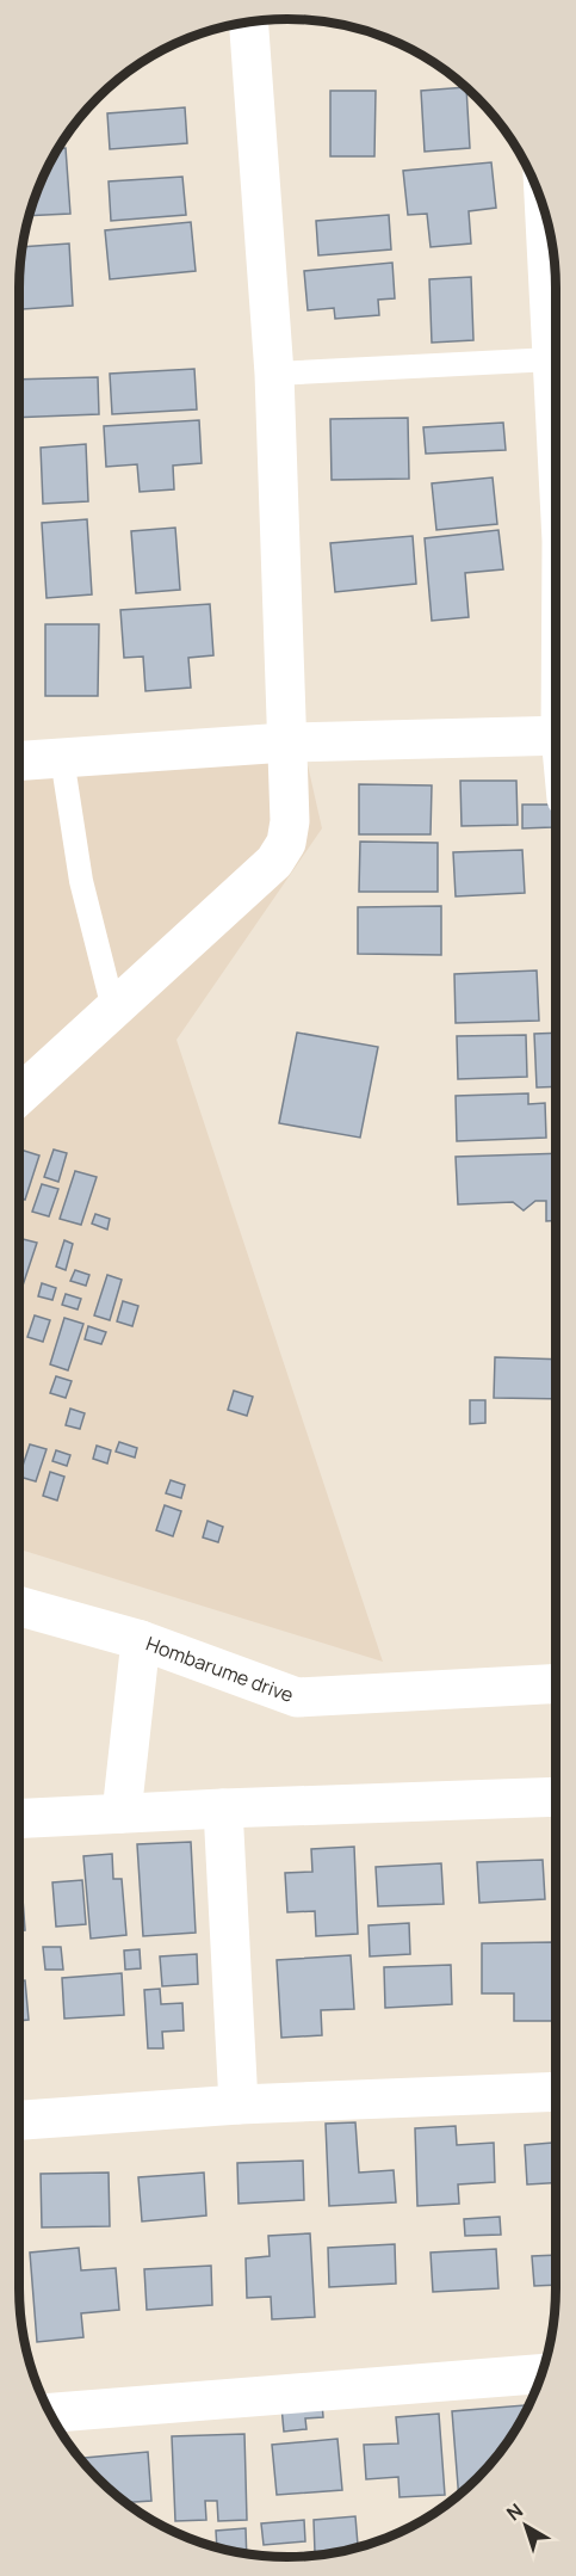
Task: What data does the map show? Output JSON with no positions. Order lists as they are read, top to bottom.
{
  "streets": {
    "street": ["Hombarume drive"]
  },
  "north": "top left"
}
